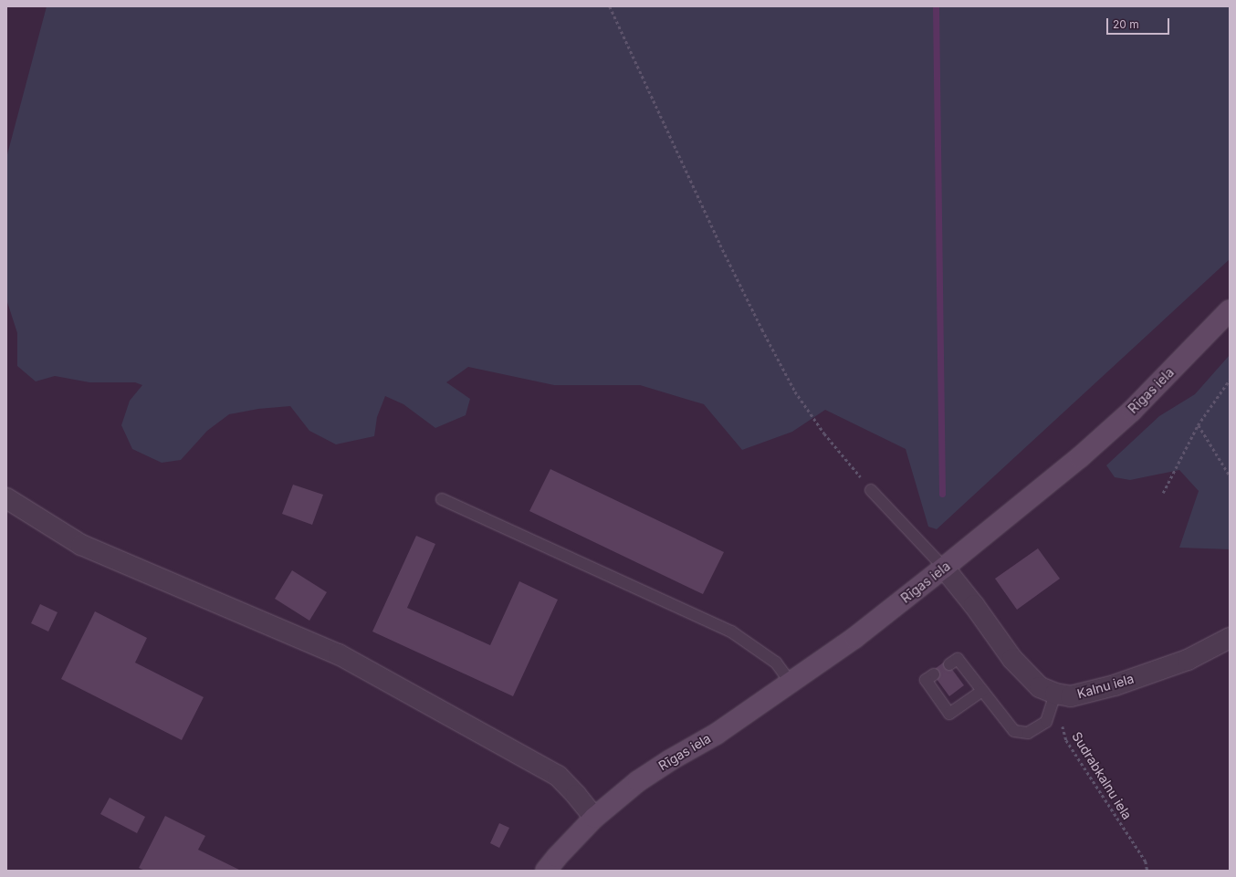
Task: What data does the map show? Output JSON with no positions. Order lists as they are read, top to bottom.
{
  "streets": {
    "street": ["Rīgas iela", "Kalnu iela"],
    "path": ["Sudrabkalnu iela"]
  },
  "crossings": [
    ["Rīgas iela", "Kalnu iela"],
    ["Kalnu iela", "Sudrabkalnu iela"]
  ],
  "scale_bar": "20 m"
}
